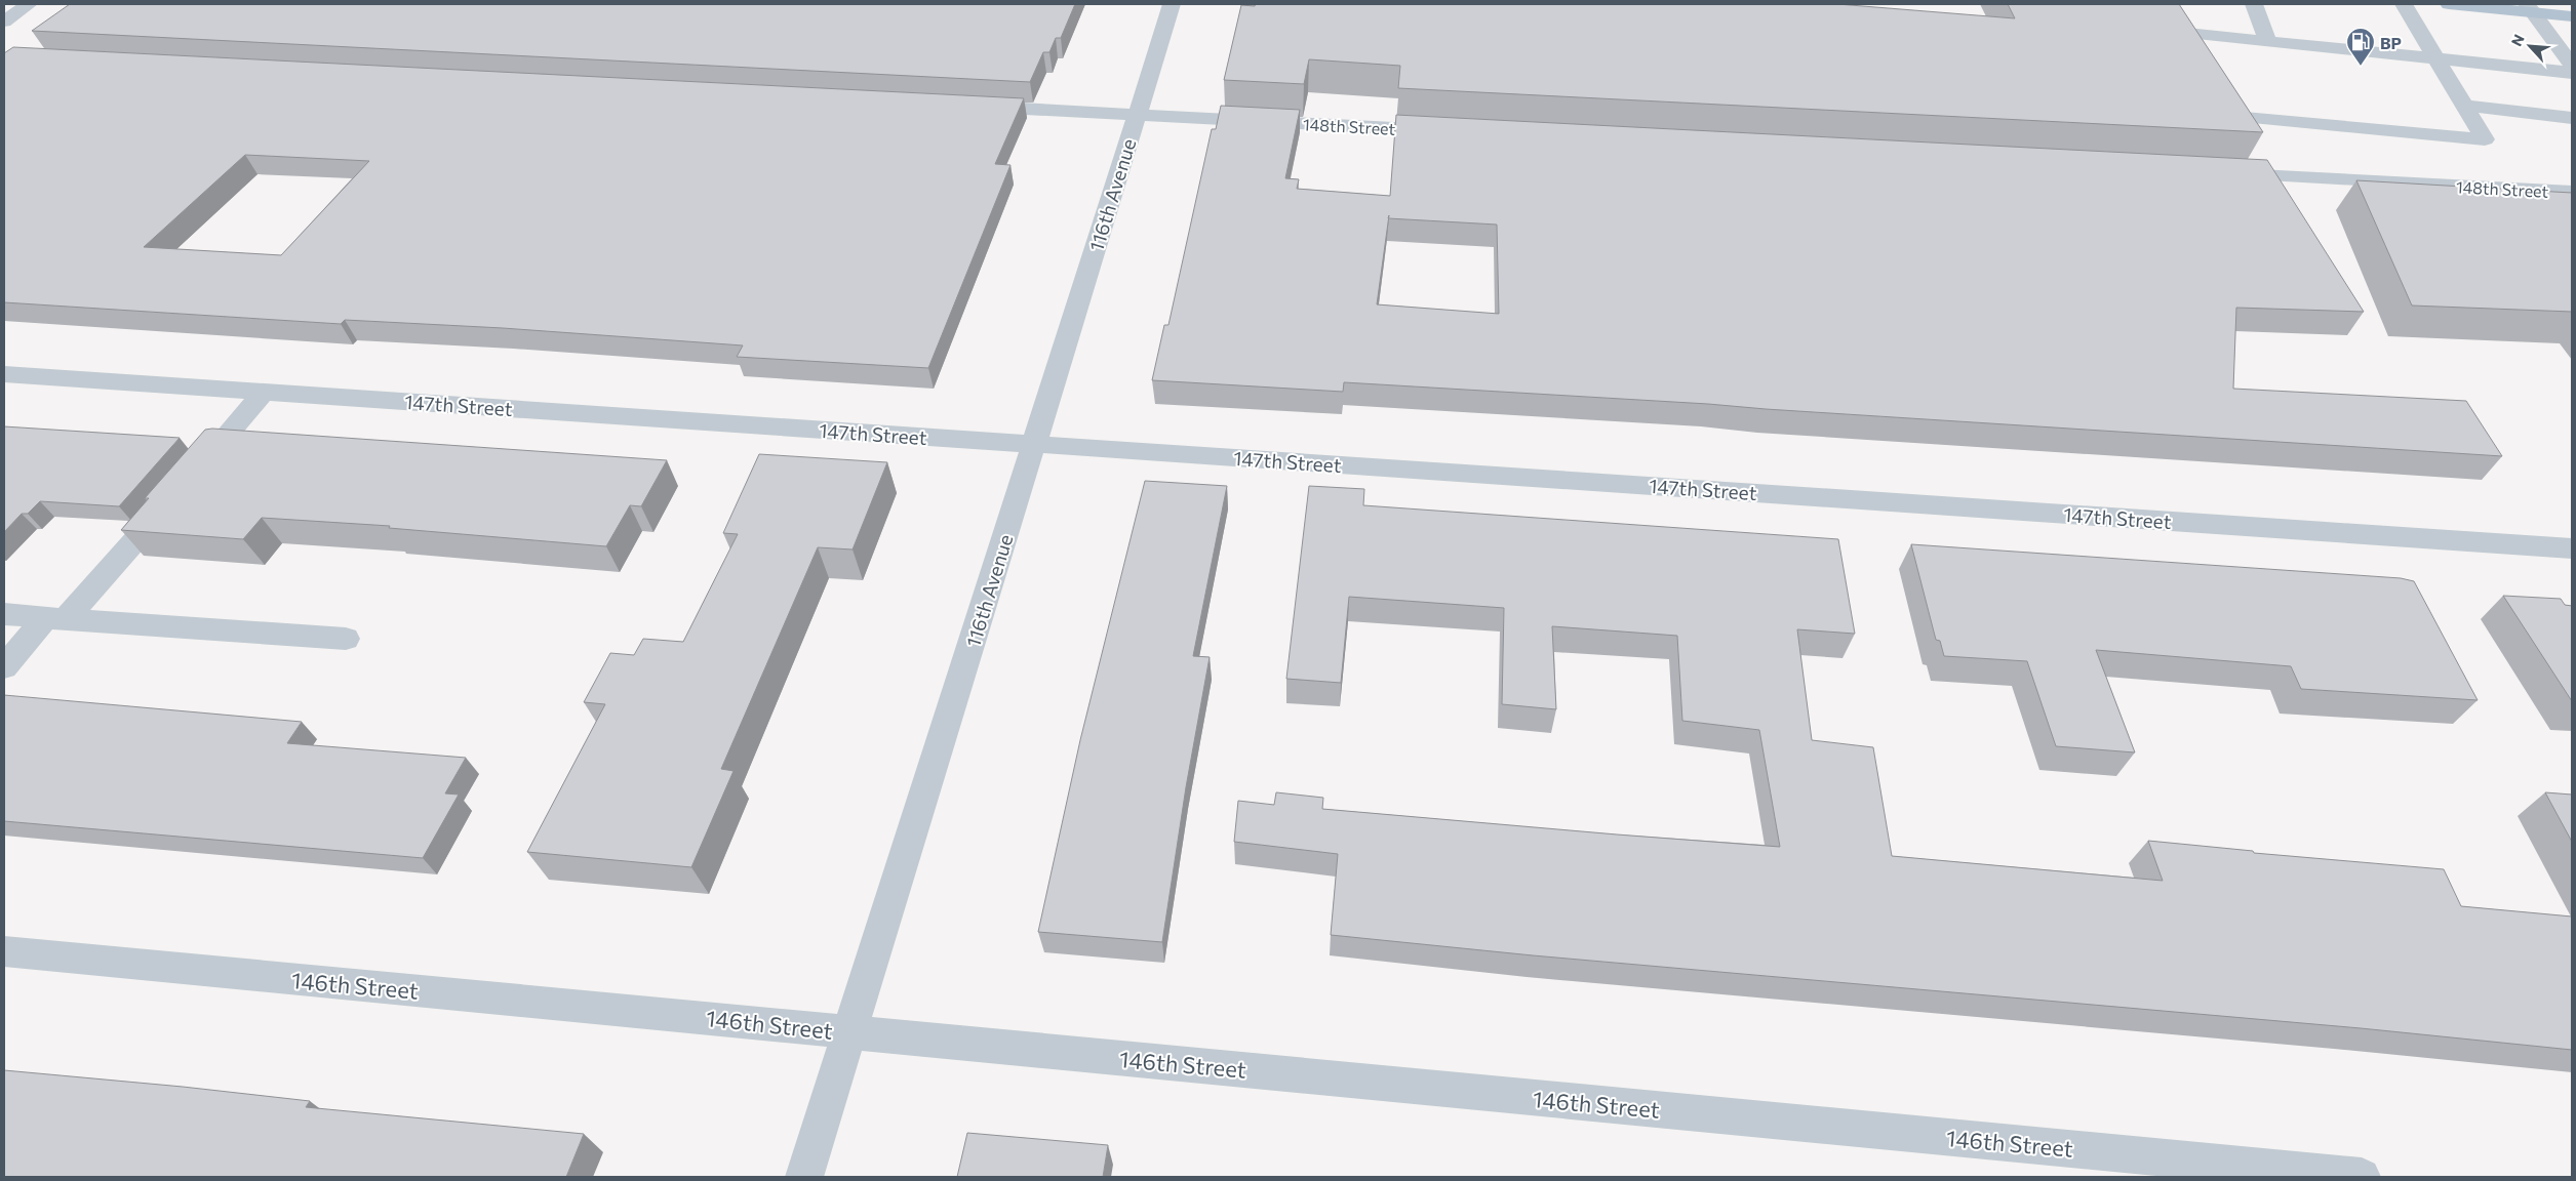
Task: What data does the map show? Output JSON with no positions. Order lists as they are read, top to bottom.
{
  "streets": {
    "street": [
      "148th Street",
      "116th Avenue",
      "147th Street",
      "146th Street"
    ]
  },
  "crossings": [
    ["148th Street", "116th Avenue"],
    ["116th Avenue", "147th Street"],
    ["116th Avenue", "146th Street"]
  ],
  "places": {
    "fuel station": ["BP"]
  },
  "north": "top left"
}
